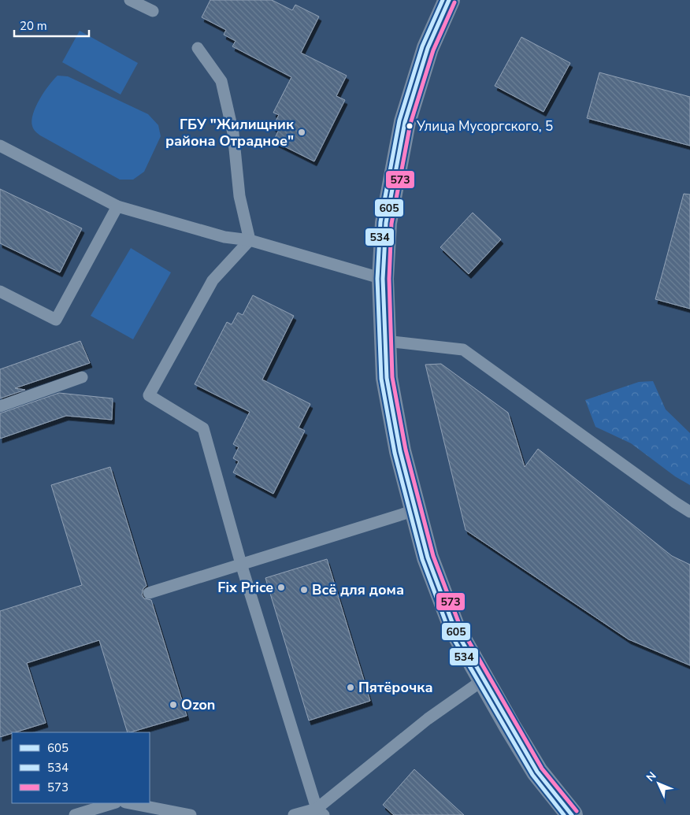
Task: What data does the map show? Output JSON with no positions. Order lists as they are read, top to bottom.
{
  "places": [
    "Улица Мусоргского, 5",
    "ГБУ \"Жилищник района Отрадное\"",
    "Fix Price",
    "Всё для дома",
    "Пятёрочка",
    "Ozon"
  ],
  "lines": ["transit line 605", "transit line 534", "transit line 573"],
  "legend": ["605", "534", "573"],
  "scale_bar": "20 m",
  "north": "top left"
}
